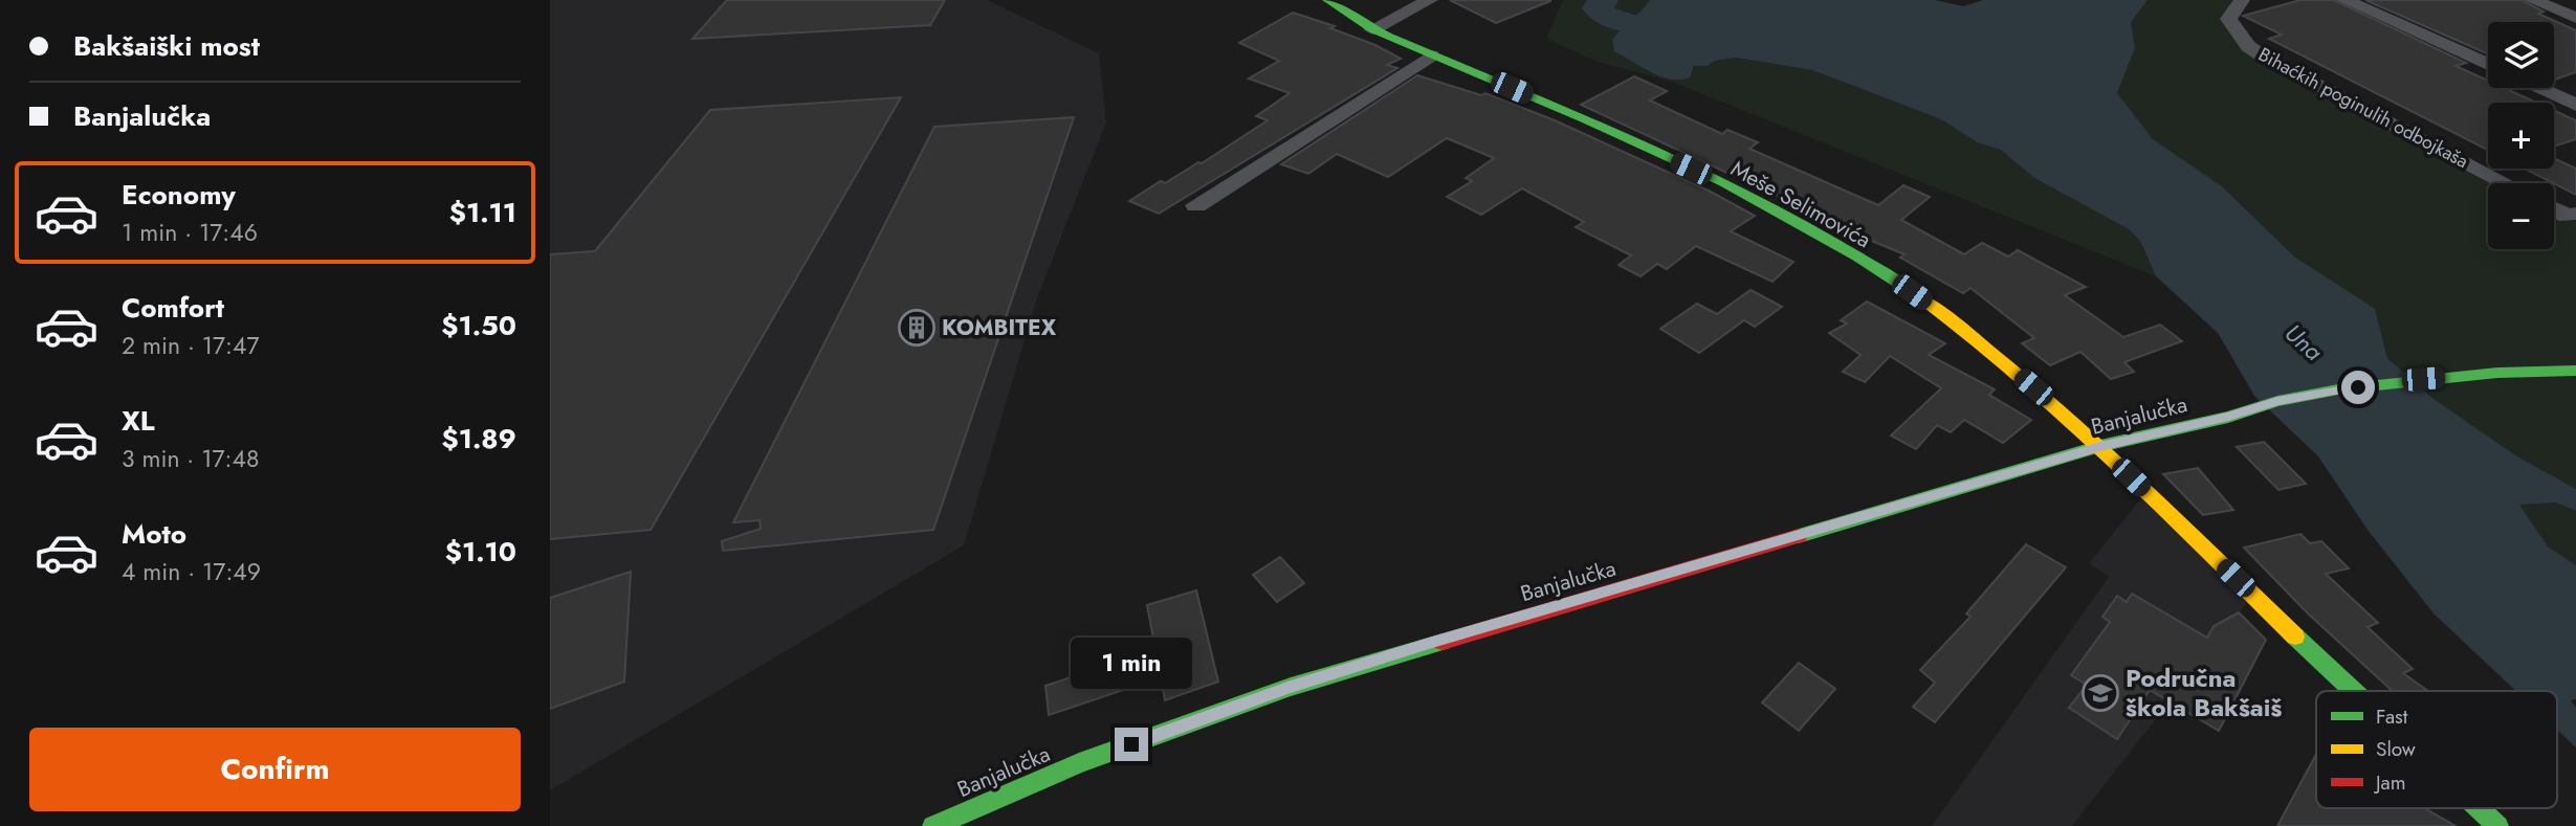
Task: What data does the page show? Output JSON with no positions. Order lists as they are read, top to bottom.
{
  "streets": {
    "street": ["Bihaćkih poginulih odbojkaša", "Meše Selimovića", "Banjalučka"]
  },
  "crossings": [
    ["Meše Selimovića", "Banjalučka"]
  ],
  "water": ["Una"],
  "places": {
    "building": ["KOMBITEX"],
    "school or university": ["Područna škola Bakšaiš"]
  },
  "legend": ["Fast", "Slow", "Jam"],
  "page": {
    "banner": ["Bakšaiški most", "Banjalučka"],
    "map_buttons": ["+", "−"],
    "list": [
      {
        "name": "Economy",
        "note": "1 min · 17:46",
        "value": "$1.11"
      },
      {
        "name": "Comfort",
        "note": "2 min · 17:47",
        "value": "$1.50"
      },
      {
        "name": "XL",
        "note": "3 min · 17:48",
        "value": "$1.89"
      },
      {
        "name": "Moto",
        "note": "4 min · 17:49",
        "value": "$1.10"
      }
    ],
    "bubble": "1 min",
    "buttons": "Confirm"
  }
}
